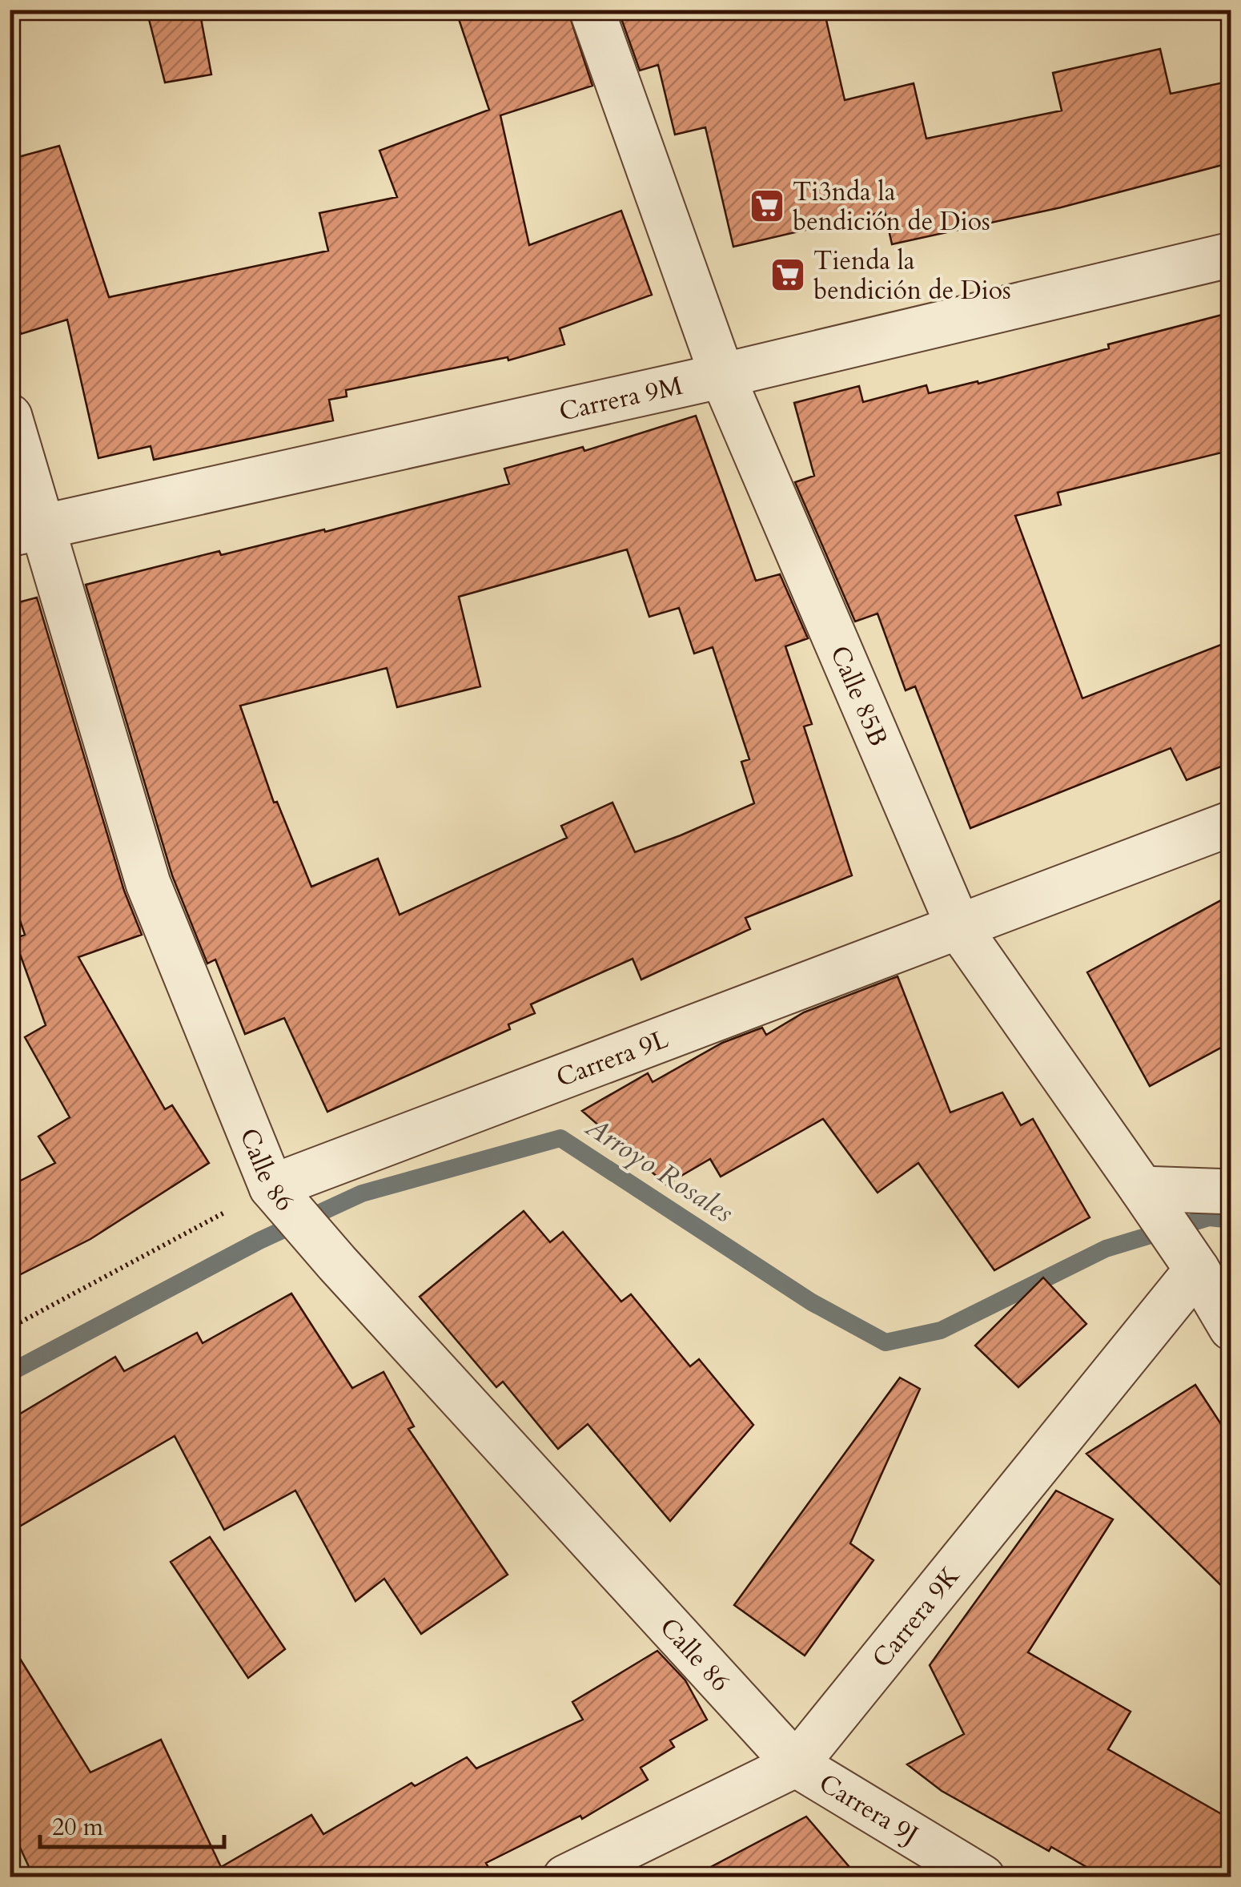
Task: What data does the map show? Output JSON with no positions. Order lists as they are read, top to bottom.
{
  "streets": {
    "street": [
      "Carrera 9M",
      "Calle 85B",
      "Carrera 9L",
      "Calle 86",
      "Carrera 9K",
      "Carrera 9J"
    ]
  },
  "crossings": [
    ["Carrera 9M", "Calle 85B"],
    ["Carrera 9M", "Calle 86"],
    ["Calle 85B", "Carrera 9L"],
    ["Calle 85B", "Carrera 9K"],
    ["Carrera 9L", "Calle 86"],
    ["Calle 86", "Carrera 9K"],
    ["Calle 86", "Carrera 9J"],
    ["Carrera 9K", "Carrera 9J"]
  ],
  "water": ["Arroyo Rosales"],
  "places": {
    "supermarket": ["Ti3nda la bendición de Dios", "Tienda la bendición de Dios"]
  },
  "scale_bar": "20 m"
}
